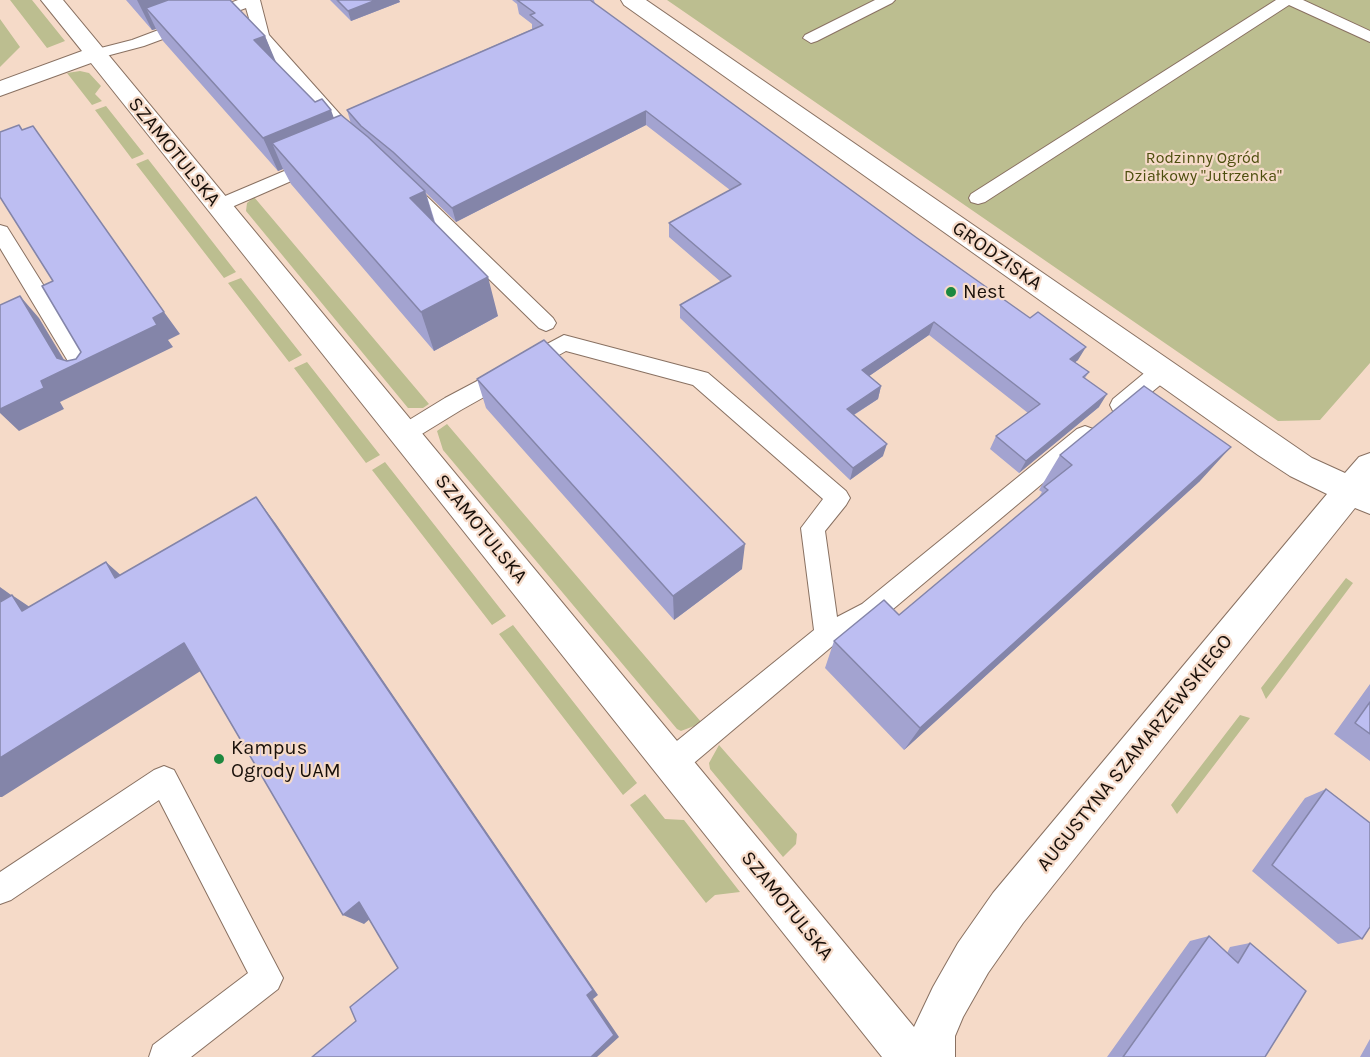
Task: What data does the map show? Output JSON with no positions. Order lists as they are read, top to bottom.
{
  "streets": {
    "street": ["SZAMOTULSKA", "GRODZISKA", "AUGUSTYNA SZAMARZEWSKIEGO"]
  },
  "crossings": [
    ["GRODZISKA", "AUGUSTYNA SZAMARZEWSKIEGO"]
  ],
  "parks": ["Rodzinny Ogród Działkowy \"Jutrzenka\""],
  "places": ["Nest", "Kampus Ogrody UAM"]
}
